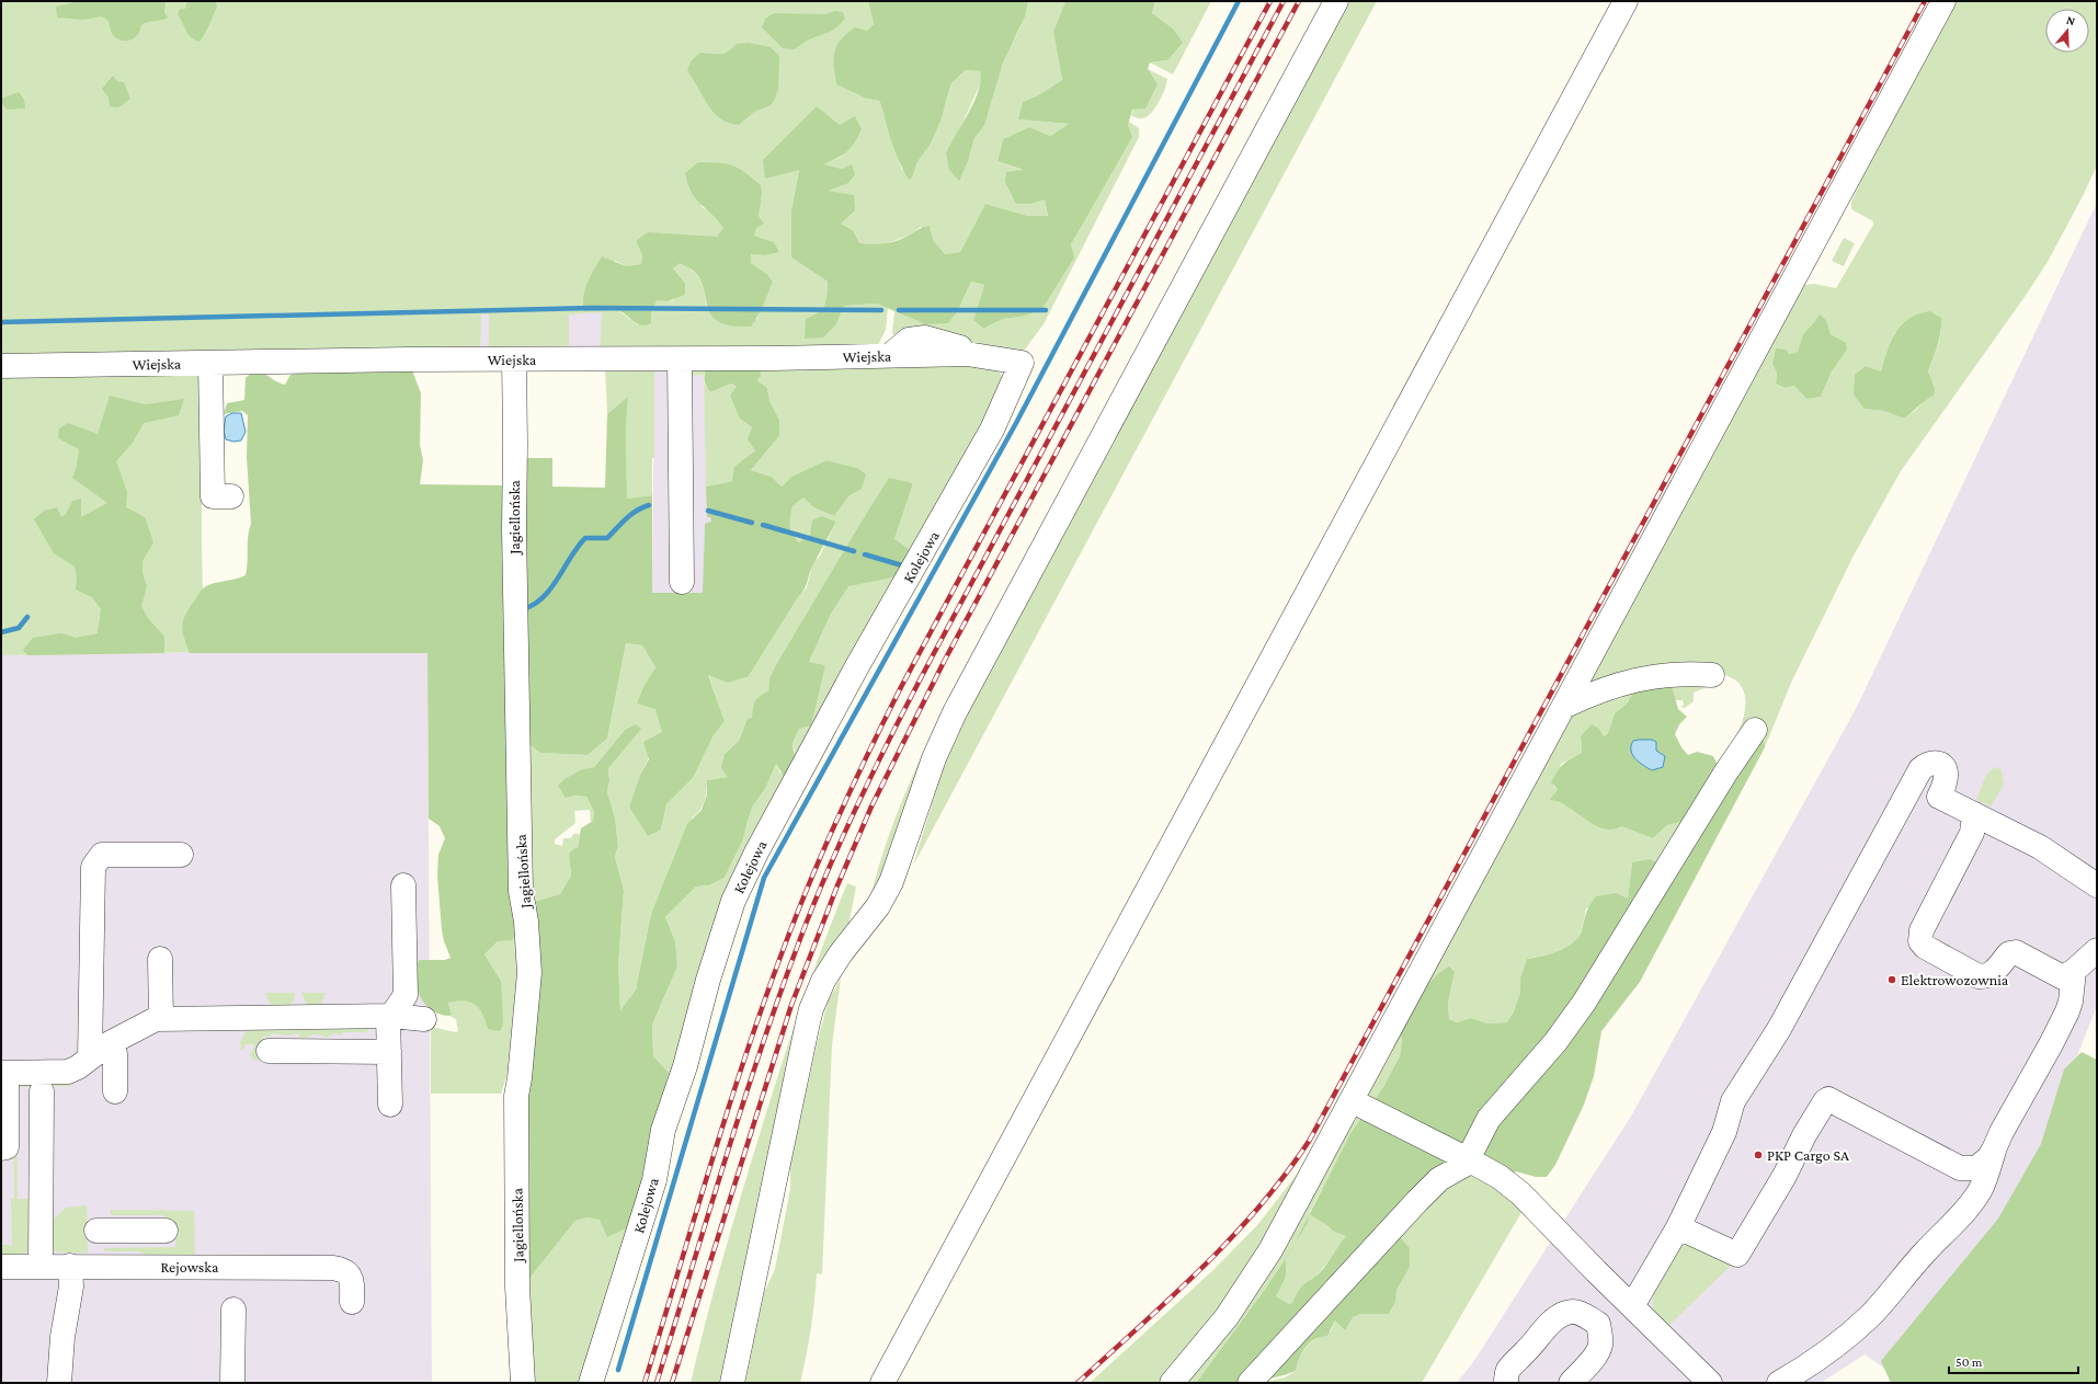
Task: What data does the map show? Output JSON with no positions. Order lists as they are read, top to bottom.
{
  "streets": {
    "street": [
      "Wiejska",
      "Jagiellońska",
      "Kolejowa",
      "Rejowska"
    ]
  },
  "crossings": [
    ["Wiejska", "Jagiellońska"],
    ["Wiejska", "Kolejowa"]
  ],
  "places": ["Elektrowozownia", "PKP Cargo SA"],
  "scale_bar": "50 m",
  "north": "top"
}
